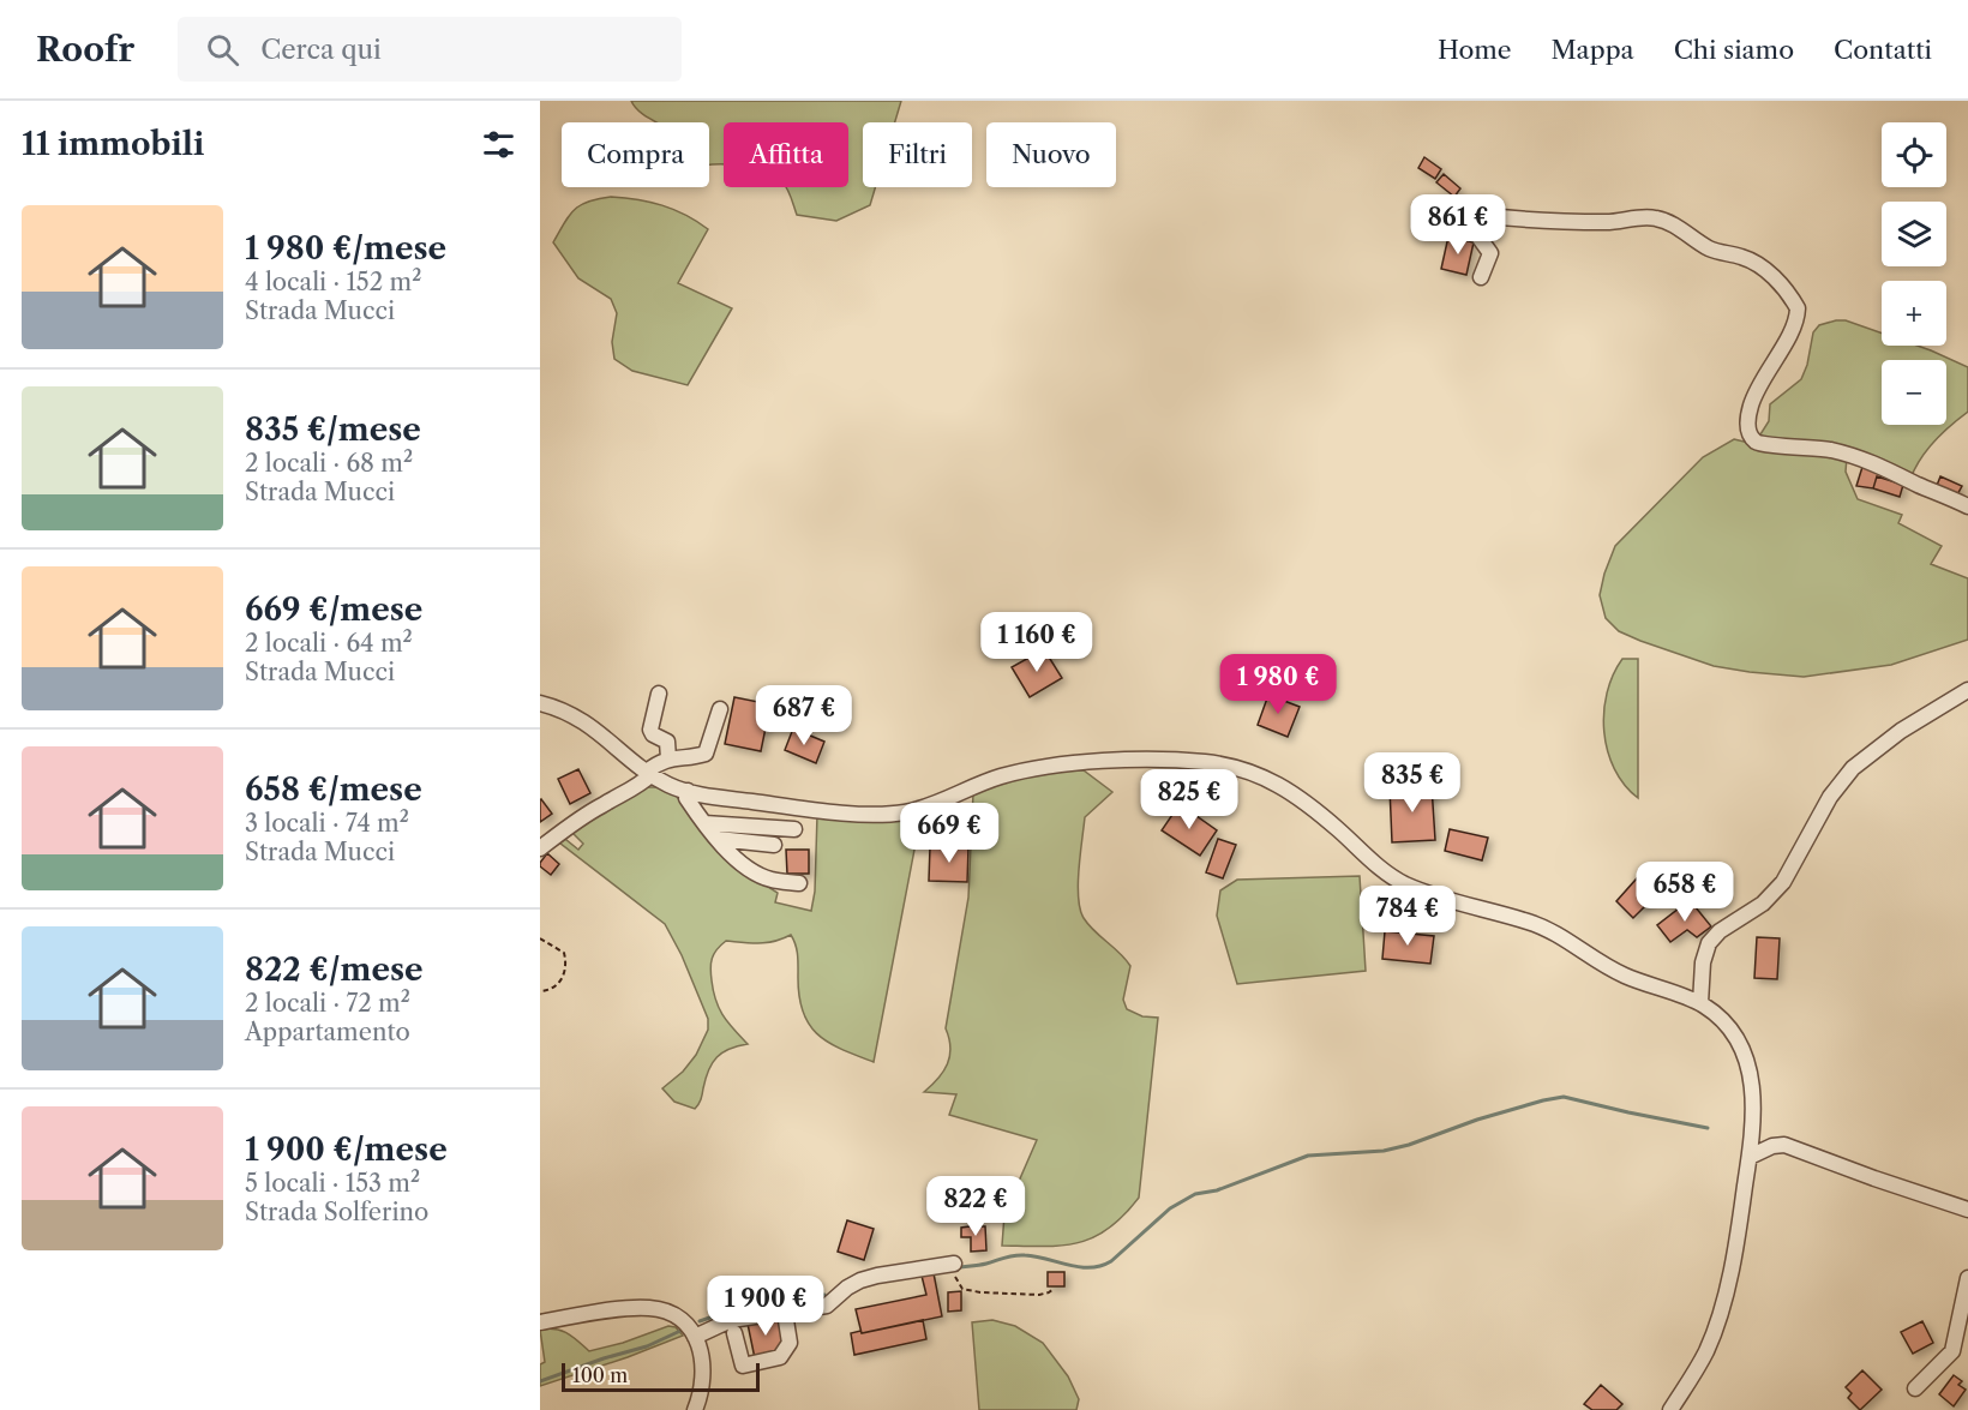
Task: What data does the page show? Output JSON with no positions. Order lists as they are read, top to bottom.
{
  "scale_bar": "100 m",
  "page": {
    "header": "Roofr",
    "search": "Cerca qui",
    "nav": [
      "Home",
      "Mappa",
      "Chi siamo",
      "Contatti"
    ],
    "heading": "11 immobili",
    "map_buttons": ["+", "−"],
    "chip": [
      "Compra",
      "Affitta",
      "Filtri",
      "Nuovo"
    ],
    "list": [
      {
        "name": "1 980 €/mese",
        "note": "4 locali · 152 m² · Strada Mucci"
      },
      {
        "name": "835 €/mese",
        "note": "2 locali · 68 m² · Strada Mucci"
      },
      {
        "name": "669 €/mese",
        "note": "2 locali · 64 m² · Strada Mucci"
      },
      {
        "name": "658 €/mese",
        "note": "3 locali · 74 m² · Strada Mucci"
      },
      {
        "name": "822 €/mese",
        "note": "2 locali · 72 m² · Appartamento"
      },
      {
        "name": "1 900 €/mese",
        "note": "5 locali · 153 m² · Strada Solferino"
      }
    ],
    "price": [
      "861 €",
      "1 160 €",
      "1 980 €",
      "687 €",
      "835 €",
      "825 €",
      "669 €",
      "658 €",
      "784 €",
      "822 €",
      "1 900 €"
    ],
    "scale": "100 m"
  }
}
